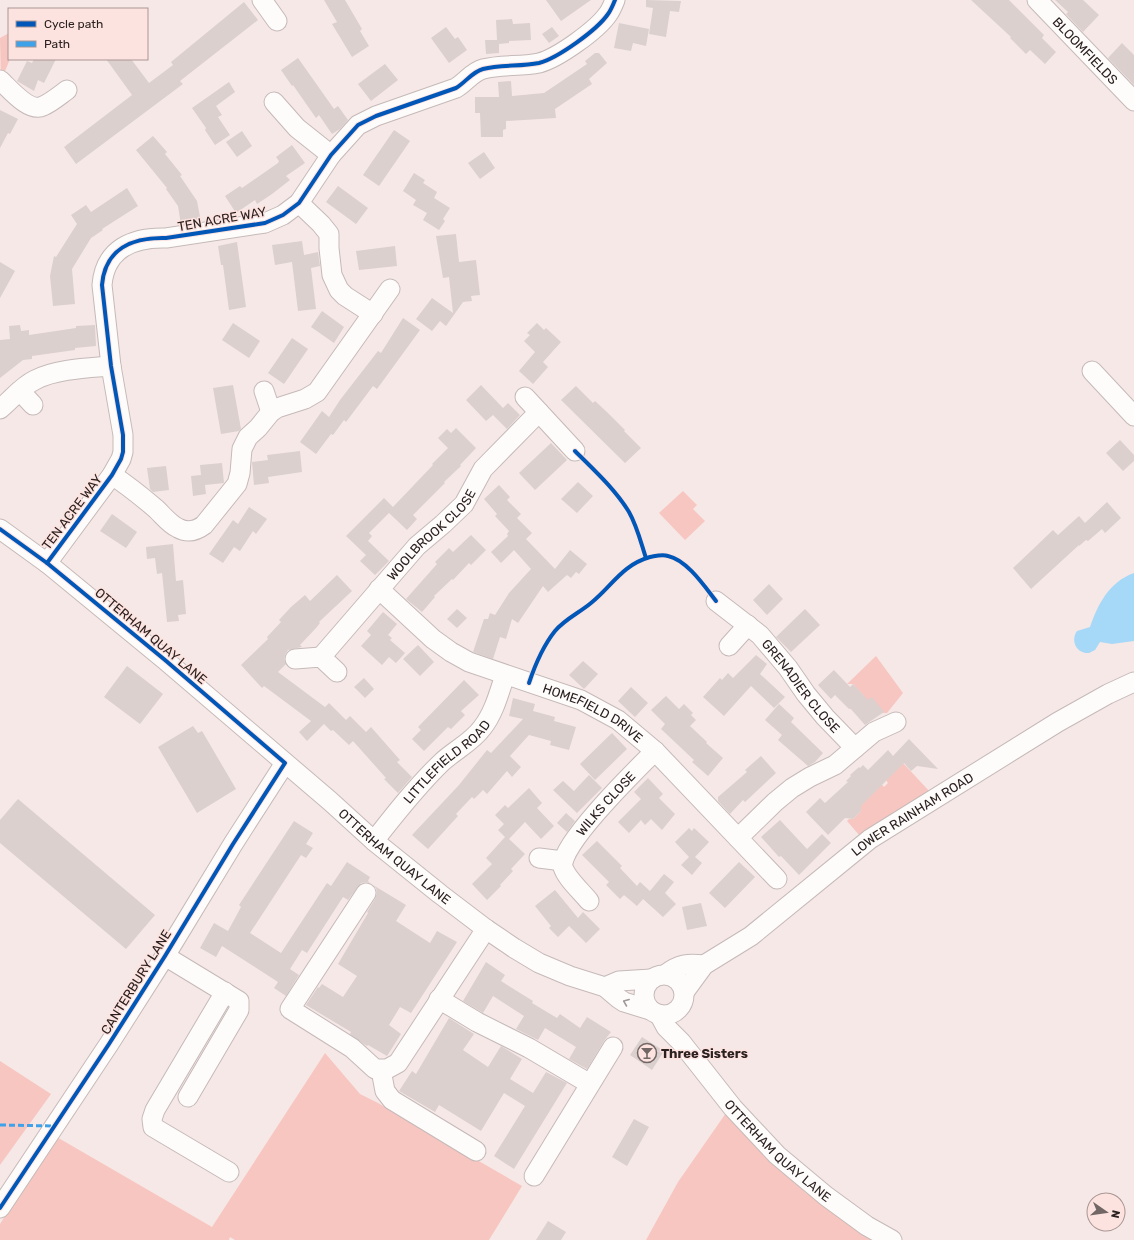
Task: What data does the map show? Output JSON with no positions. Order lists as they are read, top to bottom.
{
  "streets": {
    "street": [
      "BLOOMFIELDS",
      "TEN ACRE WAY",
      "WOOLBROOK CLOSE",
      "OTTERHAM QUAY LANE",
      "GRENADIER CLOSE",
      "HOMEFIELD DRIVE",
      "LITTLEFIELD ROAD",
      "WILKS CLOSE",
      "LOWER RAINHAM ROAD",
      "CANTERBURY LANE"
    ]
  },
  "crossings": [
    ["TEN ACRE WAY", "OTTERHAM QUAY LANE"],
    ["WOOLBROOK CLOSE", "HOMEFIELD DRIVE"],
    ["OTTERHAM QUAY LANE", "LITTLEFIELD ROAD"],
    ["OTTERHAM QUAY LANE", "LOWER RAINHAM ROAD"],
    ["OTTERHAM QUAY LANE", "CANTERBURY LANE"],
    ["HOMEFIELD DRIVE", "LITTLEFIELD ROAD"],
    ["HOMEFIELD DRIVE", "WILKS CLOSE"]
  ],
  "places": {
    "bar": ["Three Sisters"]
  },
  "legend": ["Cycle path", "Path"],
  "north": "right"
}
